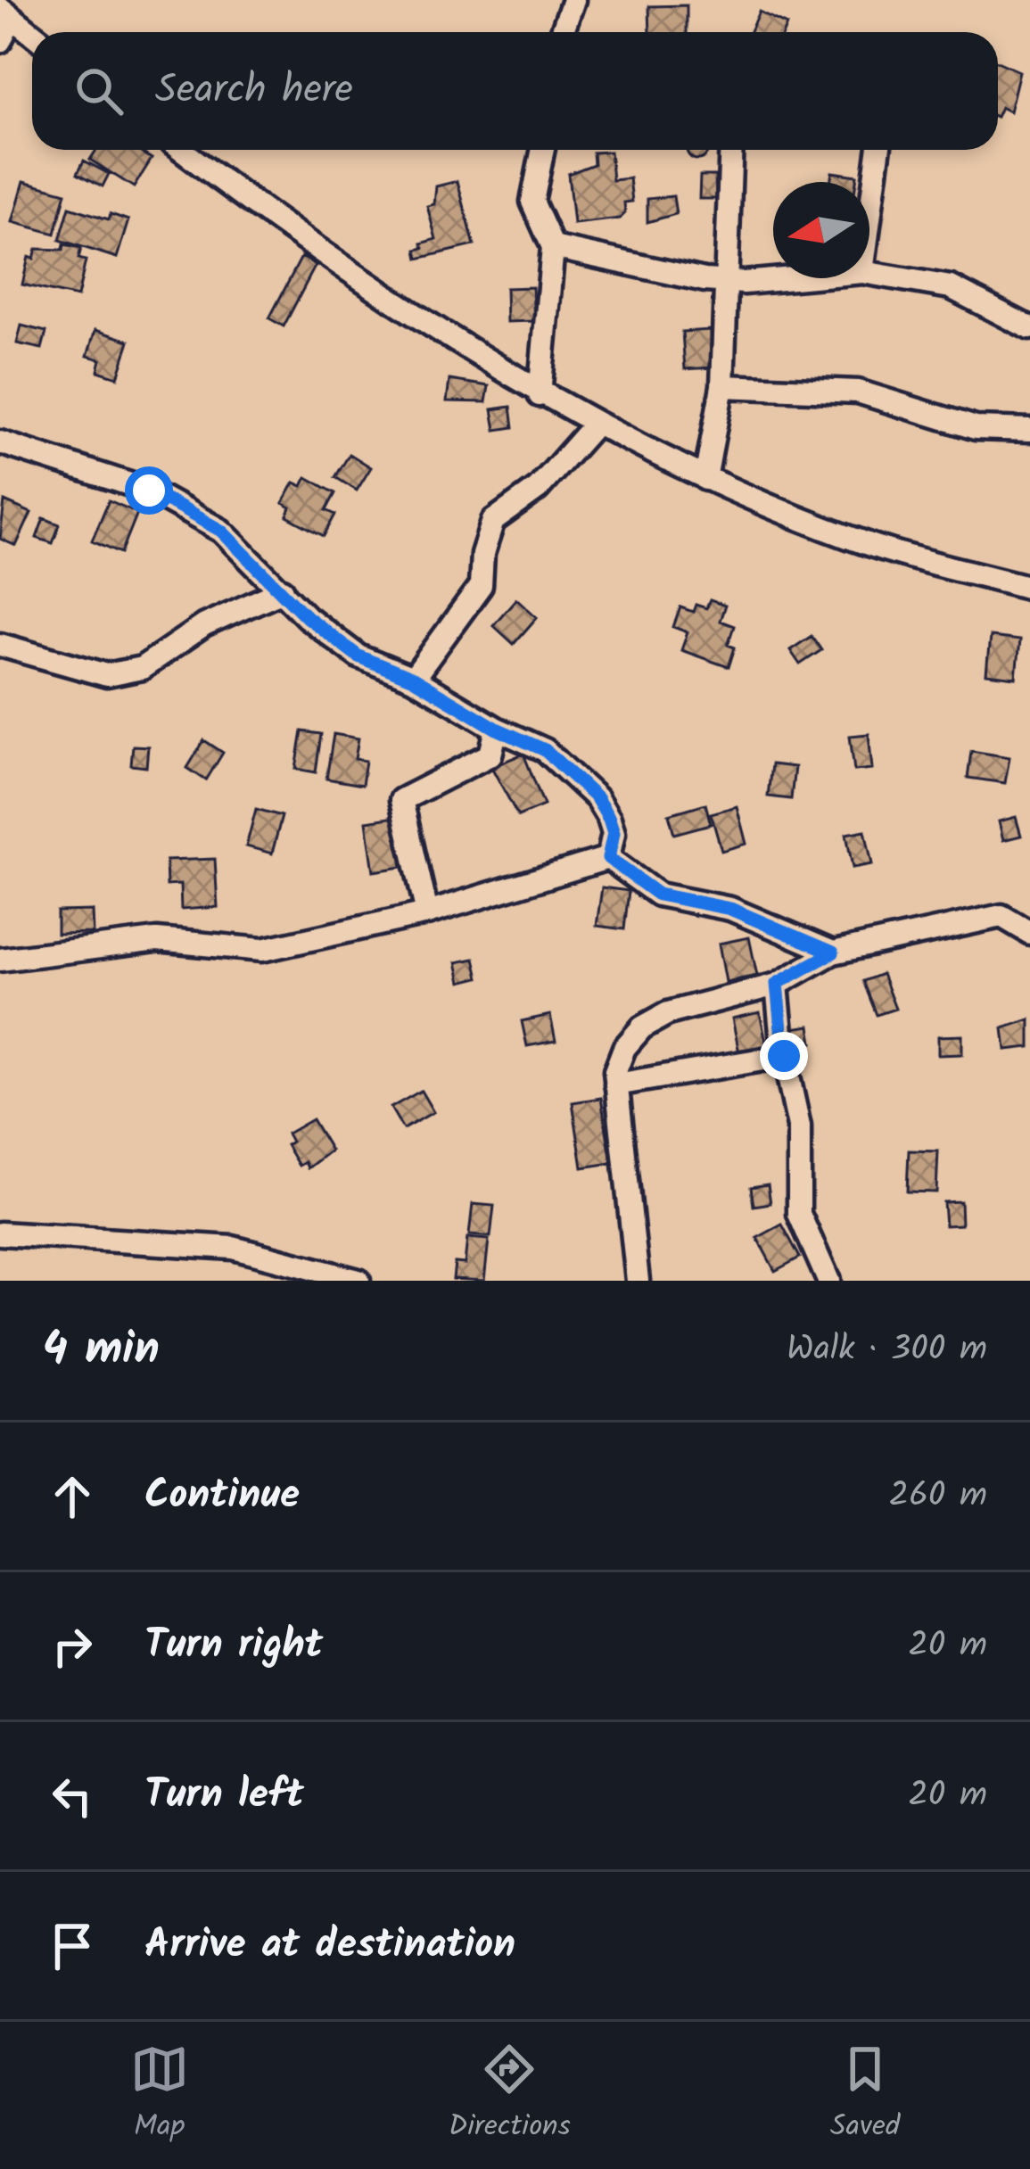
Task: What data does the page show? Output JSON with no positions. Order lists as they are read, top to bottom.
{
  "north": "left",
  "page": {
    "search": "Search here",
    "heading": ["4 min", "Walk · 300 m"],
    "list": [
      ["Continue", "260 m"],
      ["Turn right", "20 m"],
      ["Turn left", "20 m"],
      "Arrive at destination"
    ],
    "nav": ["Map", "Directions", "Saved"]
  }
}
